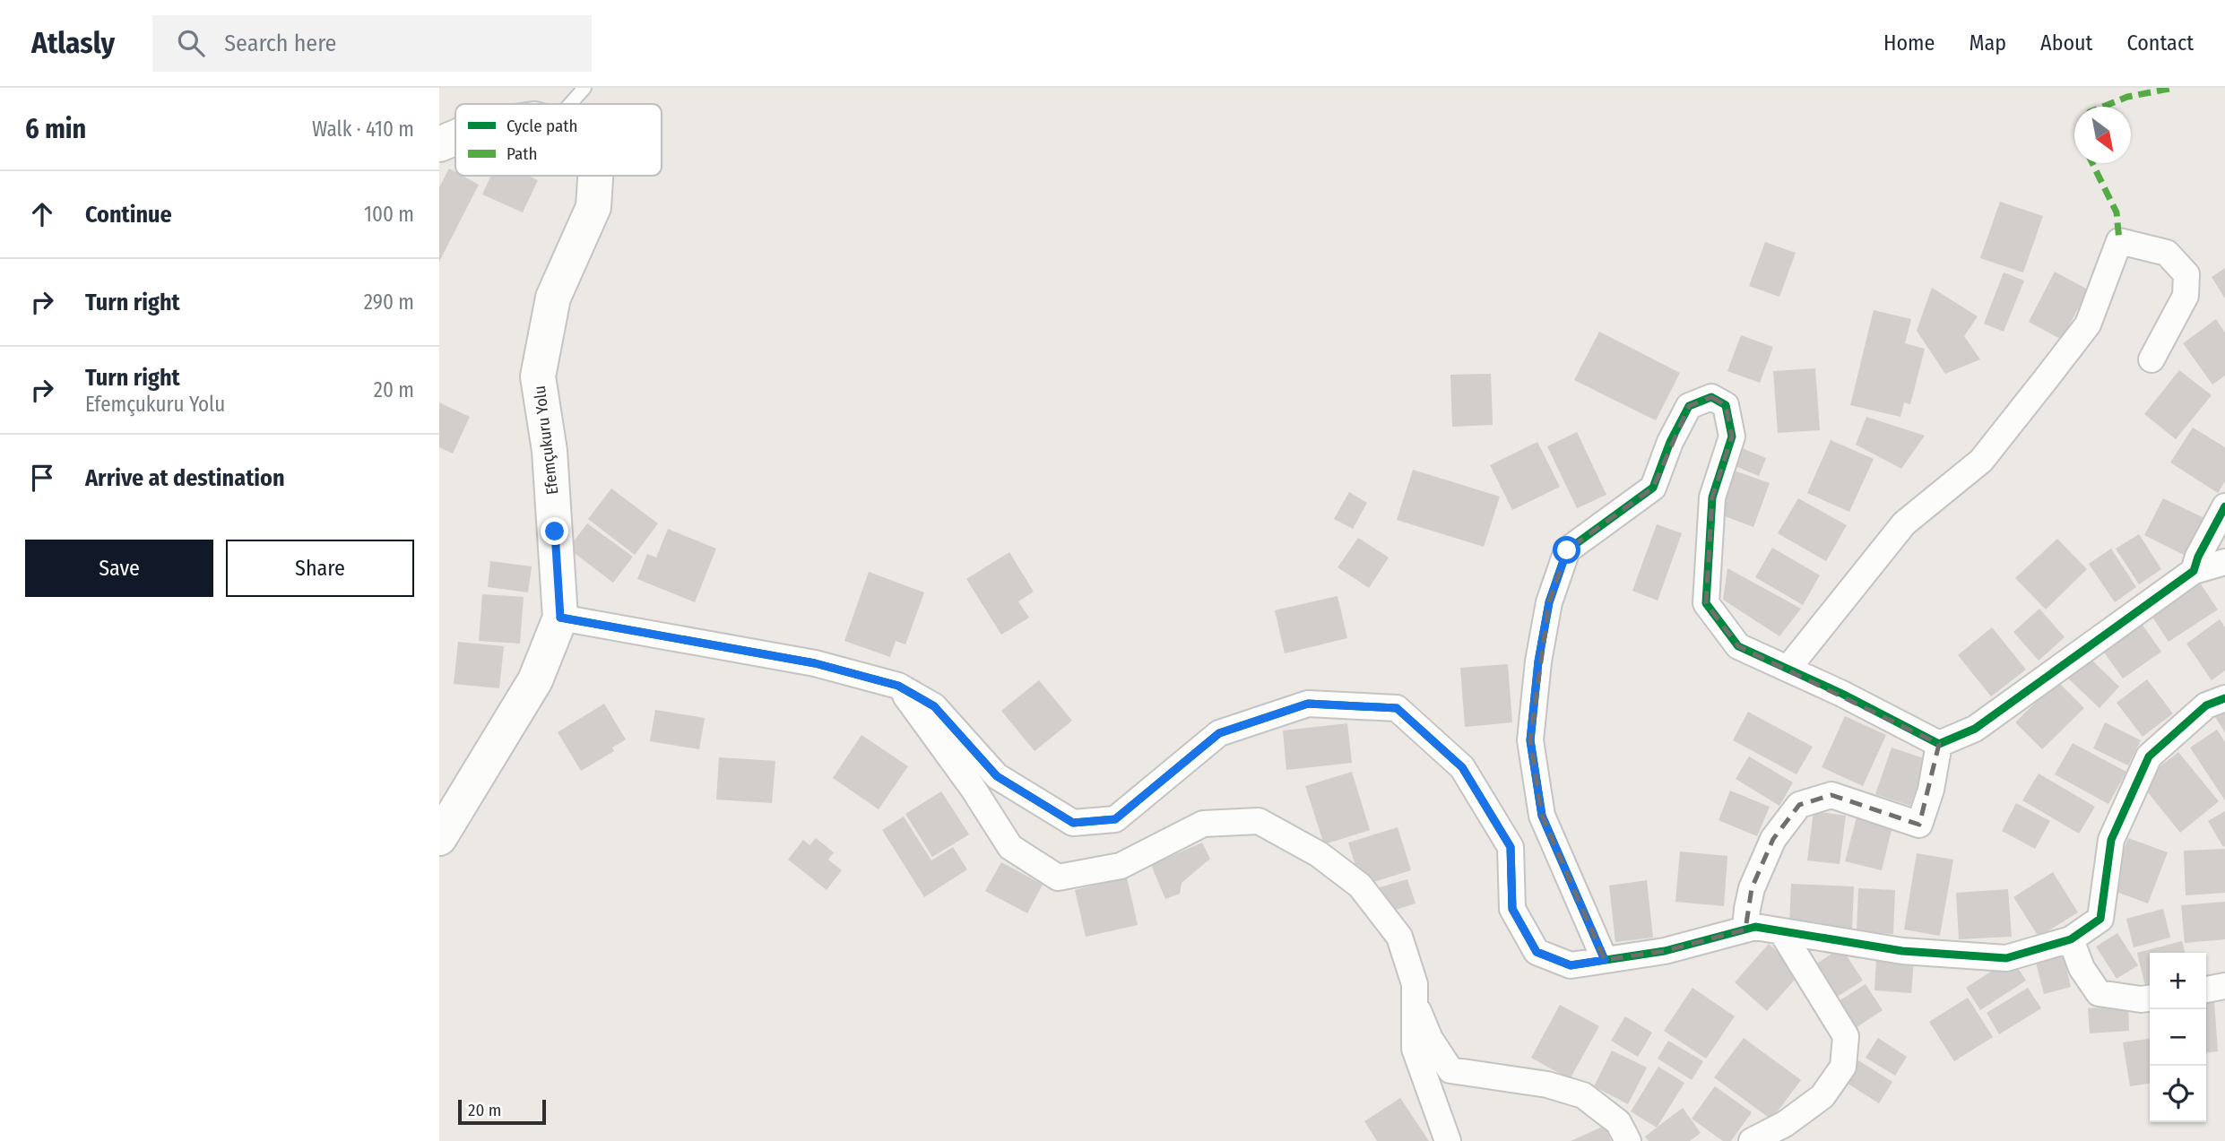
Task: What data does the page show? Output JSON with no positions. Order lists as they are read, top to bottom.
{
  "streets": {
    "street": ["Efemçukuru Yolu"]
  },
  "legend": ["Cycle path", "Path"],
  "scale_bar": "20 m",
  "north": "bottom right",
  "page": {
    "header": "Atlasly",
    "search": "Search here",
    "nav": [
      "Home",
      "Map",
      "About",
      "Contact"
    ],
    "heading": ["6 min", "Walk · 410 m"],
    "list": [
      ["Continue", "100 m"],
      ["Turn right", "290 m"],
      ["Turn right", "Efemçukuru Yolu", "20 m"],
      "Arrive at destination"
    ],
    "buttons": ["Save", "Share"],
    "map_buttons": ["+", "−"],
    "scale": "20 m"
  }
}
